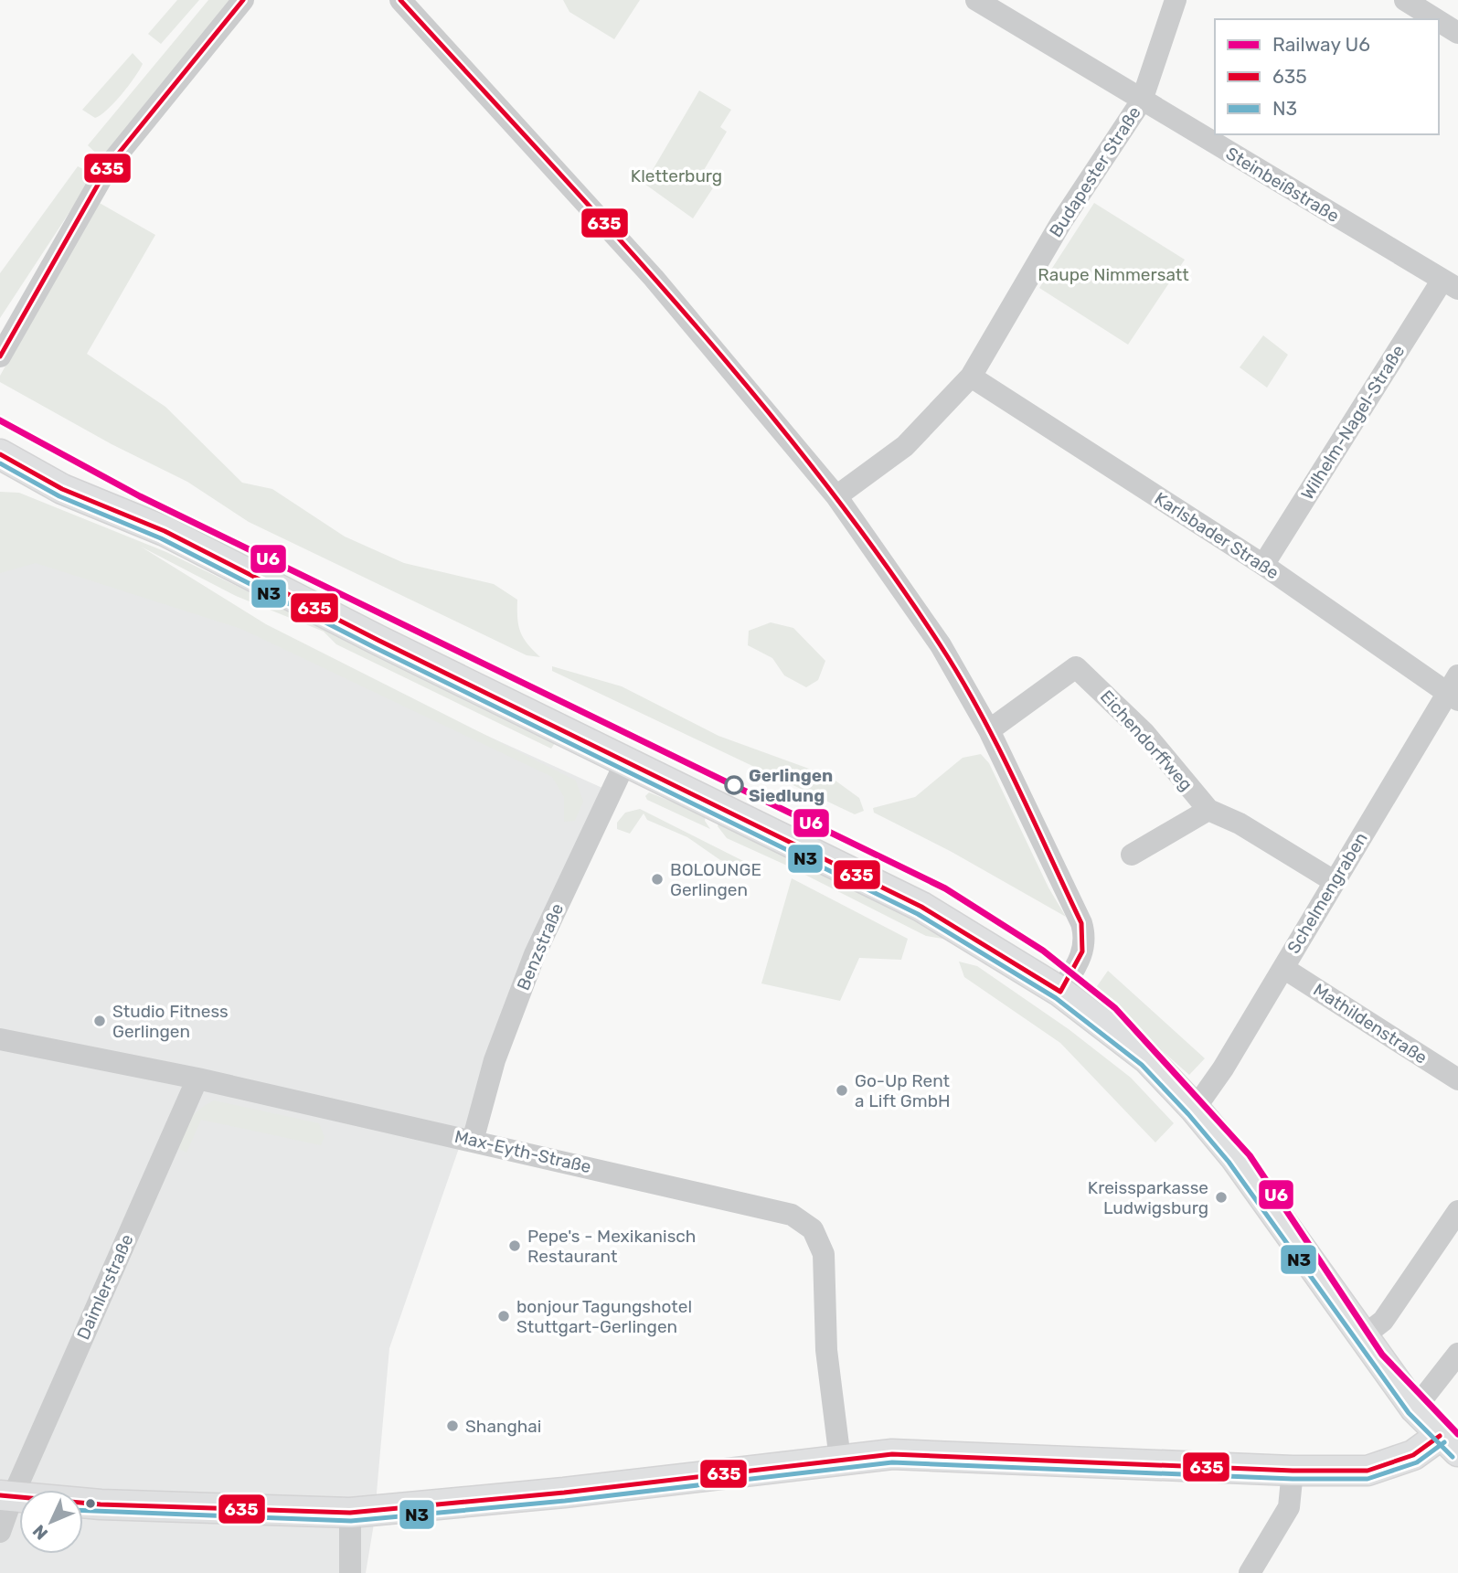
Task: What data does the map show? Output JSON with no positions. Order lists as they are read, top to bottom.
{
  "streets": {
    "street": [
      "Budapester Straße",
      "Steinbeißstraße",
      "Wilhelm-Nagel-Straße",
      "Karlsbader Straße",
      "Eichendorffweg",
      "Schelmengraben",
      "Benzstraße",
      "Mathildenstraße",
      "Max-Eyth-Straße",
      "Daimlerstraße"
    ]
  },
  "crossings": [
    ["Budapester Straße", "Steinbeißstraße"],
    ["Budapester Straße", "Karlsbader Straße"],
    ["Steinbeißstraße", "Wilhelm-Nagel-Straße"],
    ["Wilhelm-Nagel-Straße", "Karlsbader Straße"],
    ["Karlsbader Straße", "Schelmengraben"],
    ["Eichendorffweg", "Schelmengraben"],
    ["Schelmengraben", "Mathildenstraße"],
    ["Benzstraße", "Max-Eyth-Straße"],
    ["Max-Eyth-Straße", "Daimlerstraße"]
  ],
  "parks": ["Kletterburg", "Raupe Nimmersatt"],
  "places": [
    "Gerlingen Siedlung",
    "BOLOUNGE Gerlingen",
    "Studio Fitness Gerlingen",
    "Go-Up Rent a Lift GmbH",
    "Kreissparkasse Ludwigsburg",
    "Pepe's - Mexikanisch Restaurant",
    "bonjour Tagungshotel Stuttgart-Gerlingen",
    "Shanghai"
  ],
  "lines": ["transit line 635", "rail line U6", "transit line N3"],
  "legend": ["Railway U6", "635", "N3"],
  "north": "bottom left"
}
